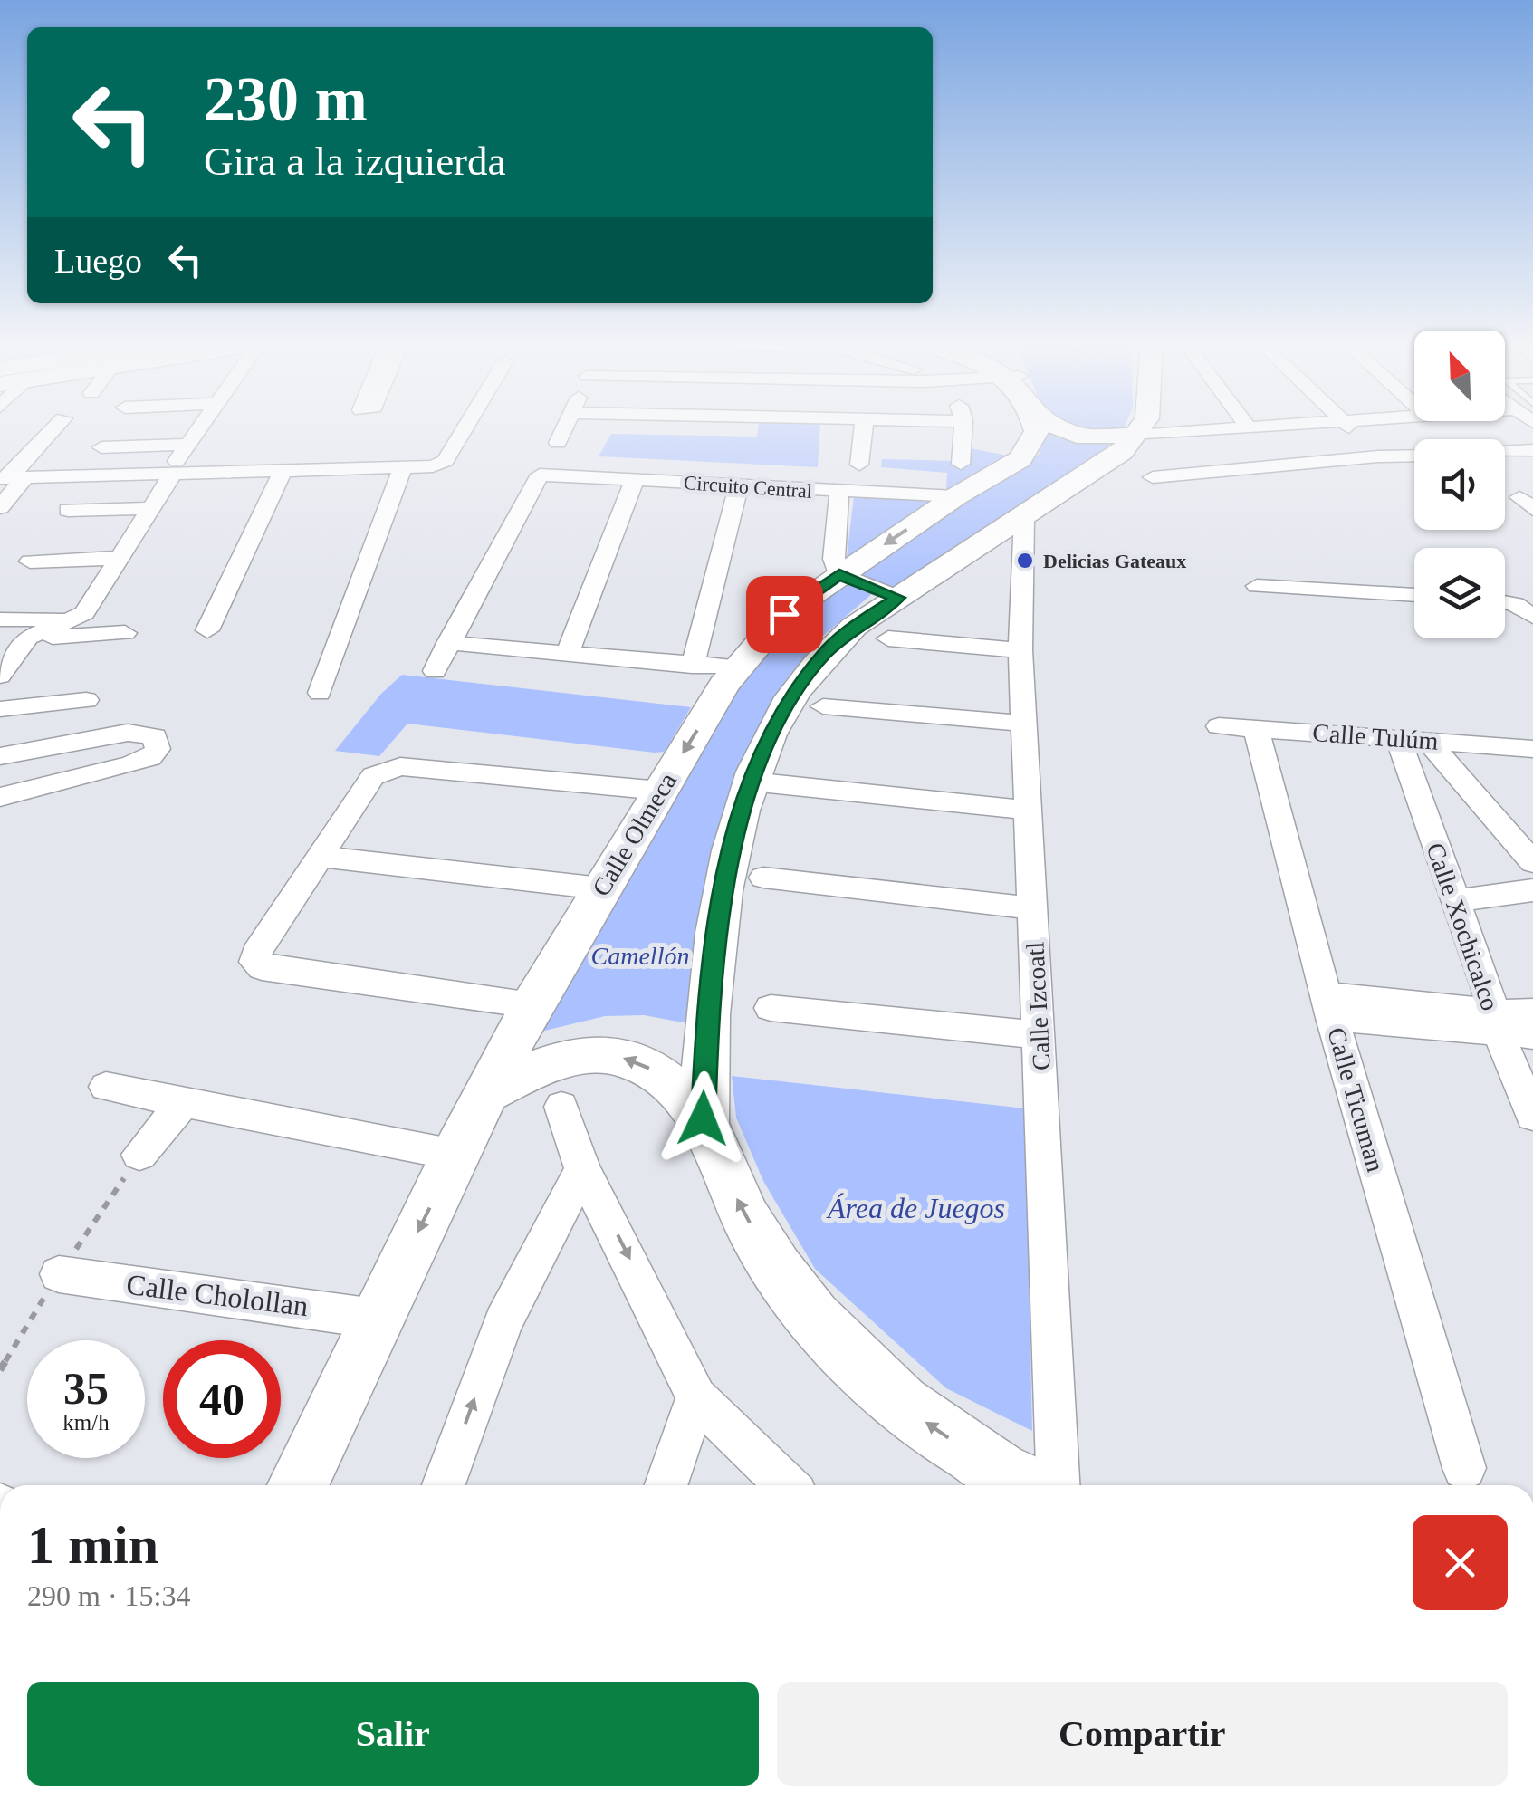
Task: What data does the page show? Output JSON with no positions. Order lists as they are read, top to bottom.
{
  "streets": {
    "street": [
      "Circuito Central",
      "Calle Tulúm",
      "Calle Olmeca",
      "Calle Xochicalco",
      "Calle Izcoatl",
      "Calle Ticuman",
      "Calle Cholollan"
    ]
  },
  "crossings": [
    ["Circuito Central", "Calle Olmeca"],
    ["Calle Tulúm", "Calle Xochicalco"],
    ["Calle Tulúm", "Calle Ticuman"],
    ["Calle Olmeca", "Calle Cholollan"]
  ],
  "parks": ["Camellón", "Área de Juegos"],
  "places": ["Delicias Gateaux"],
  "north": "top left",
  "page": {
    "turn": ["230 m", "Gira a la izquierda"],
    "then": "Luego",
    "speed": "35 km/h",
    "limit": "40",
    "heading": ["1 min", "290 m · 15:34"],
    "buttons": ["Salir", "Compartir"]
  }
}
